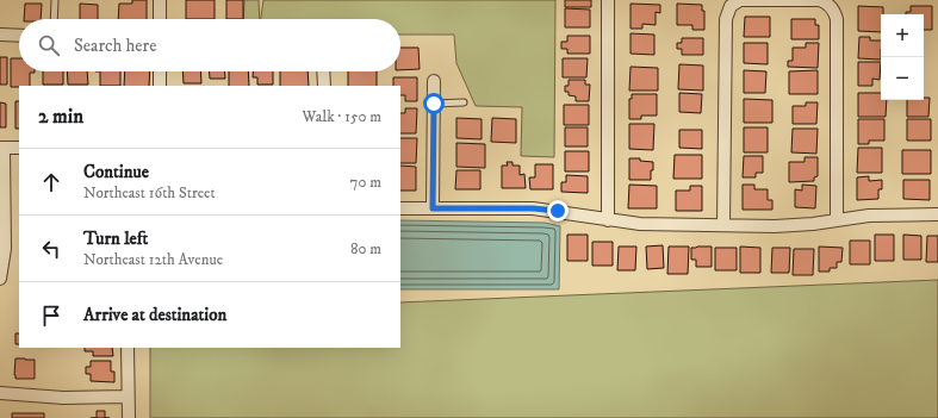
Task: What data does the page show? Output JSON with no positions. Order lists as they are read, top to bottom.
{
  "page": {
    "map_buttons": ["+", "−"],
    "search": "Search here",
    "heading": ["2 min", "Walk · 150 m"],
    "list": [
      ["Continue", "Northeast 16th Street", "70 m"],
      ["Turn left", "Northeast 12th Avenue", "80 m"],
      "Arrive at destination"
    ]
  }
}
